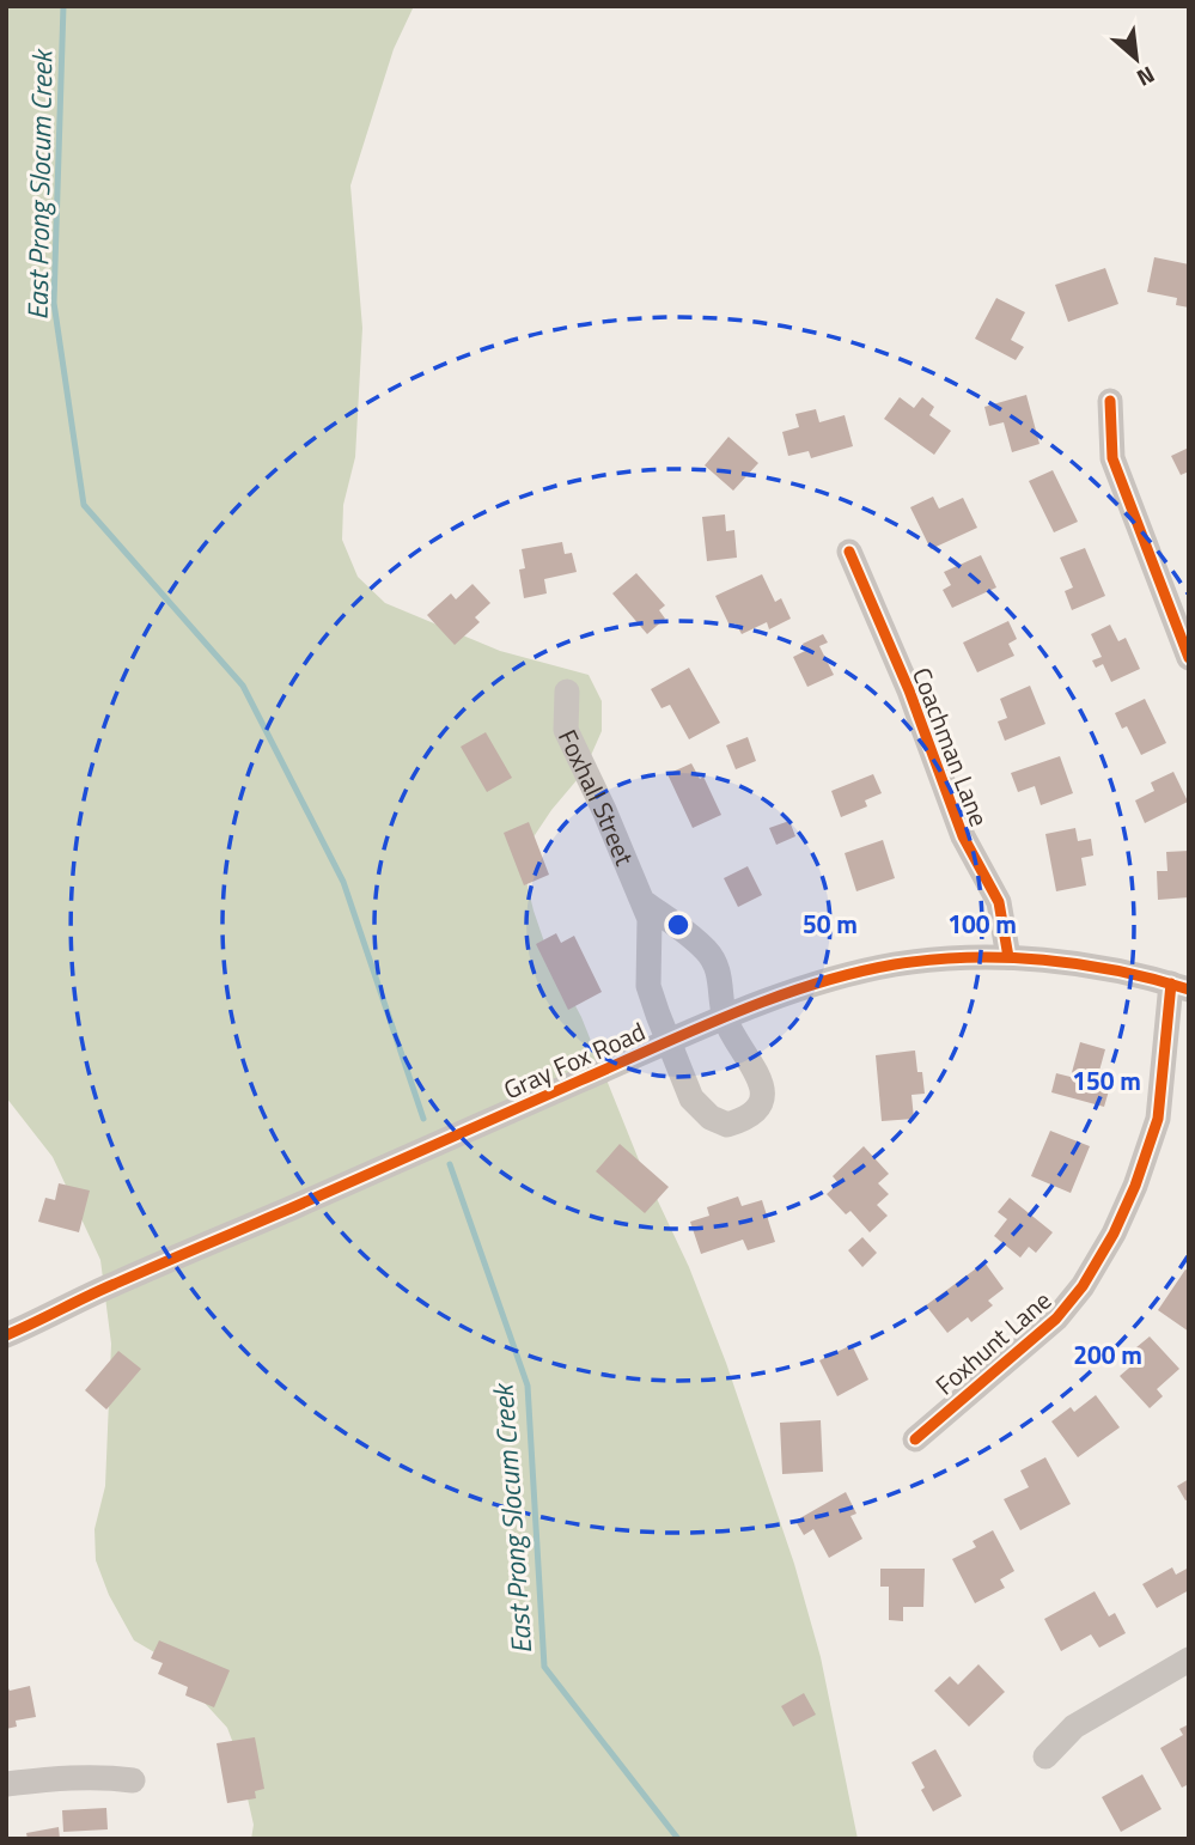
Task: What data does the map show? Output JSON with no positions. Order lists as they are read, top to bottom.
{
  "streets": {
    "street": [
      "Coachman Lane",
      "Foxhall Street",
      "Gray Fox Road",
      "Foxhunt Lane"
    ]
  },
  "crossings": [
    ["Coachman Lane", "Gray Fox Road"],
    ["Foxhall Street", "Gray Fox Road"],
    ["Gray Fox Road", "Foxhunt Lane"]
  ],
  "water": ["East Prong Slocum Creek"],
  "north": "bottom right",
  "rings": [
    "50 m",
    "100 m",
    "150 m",
    "200 m"
  ]
}
